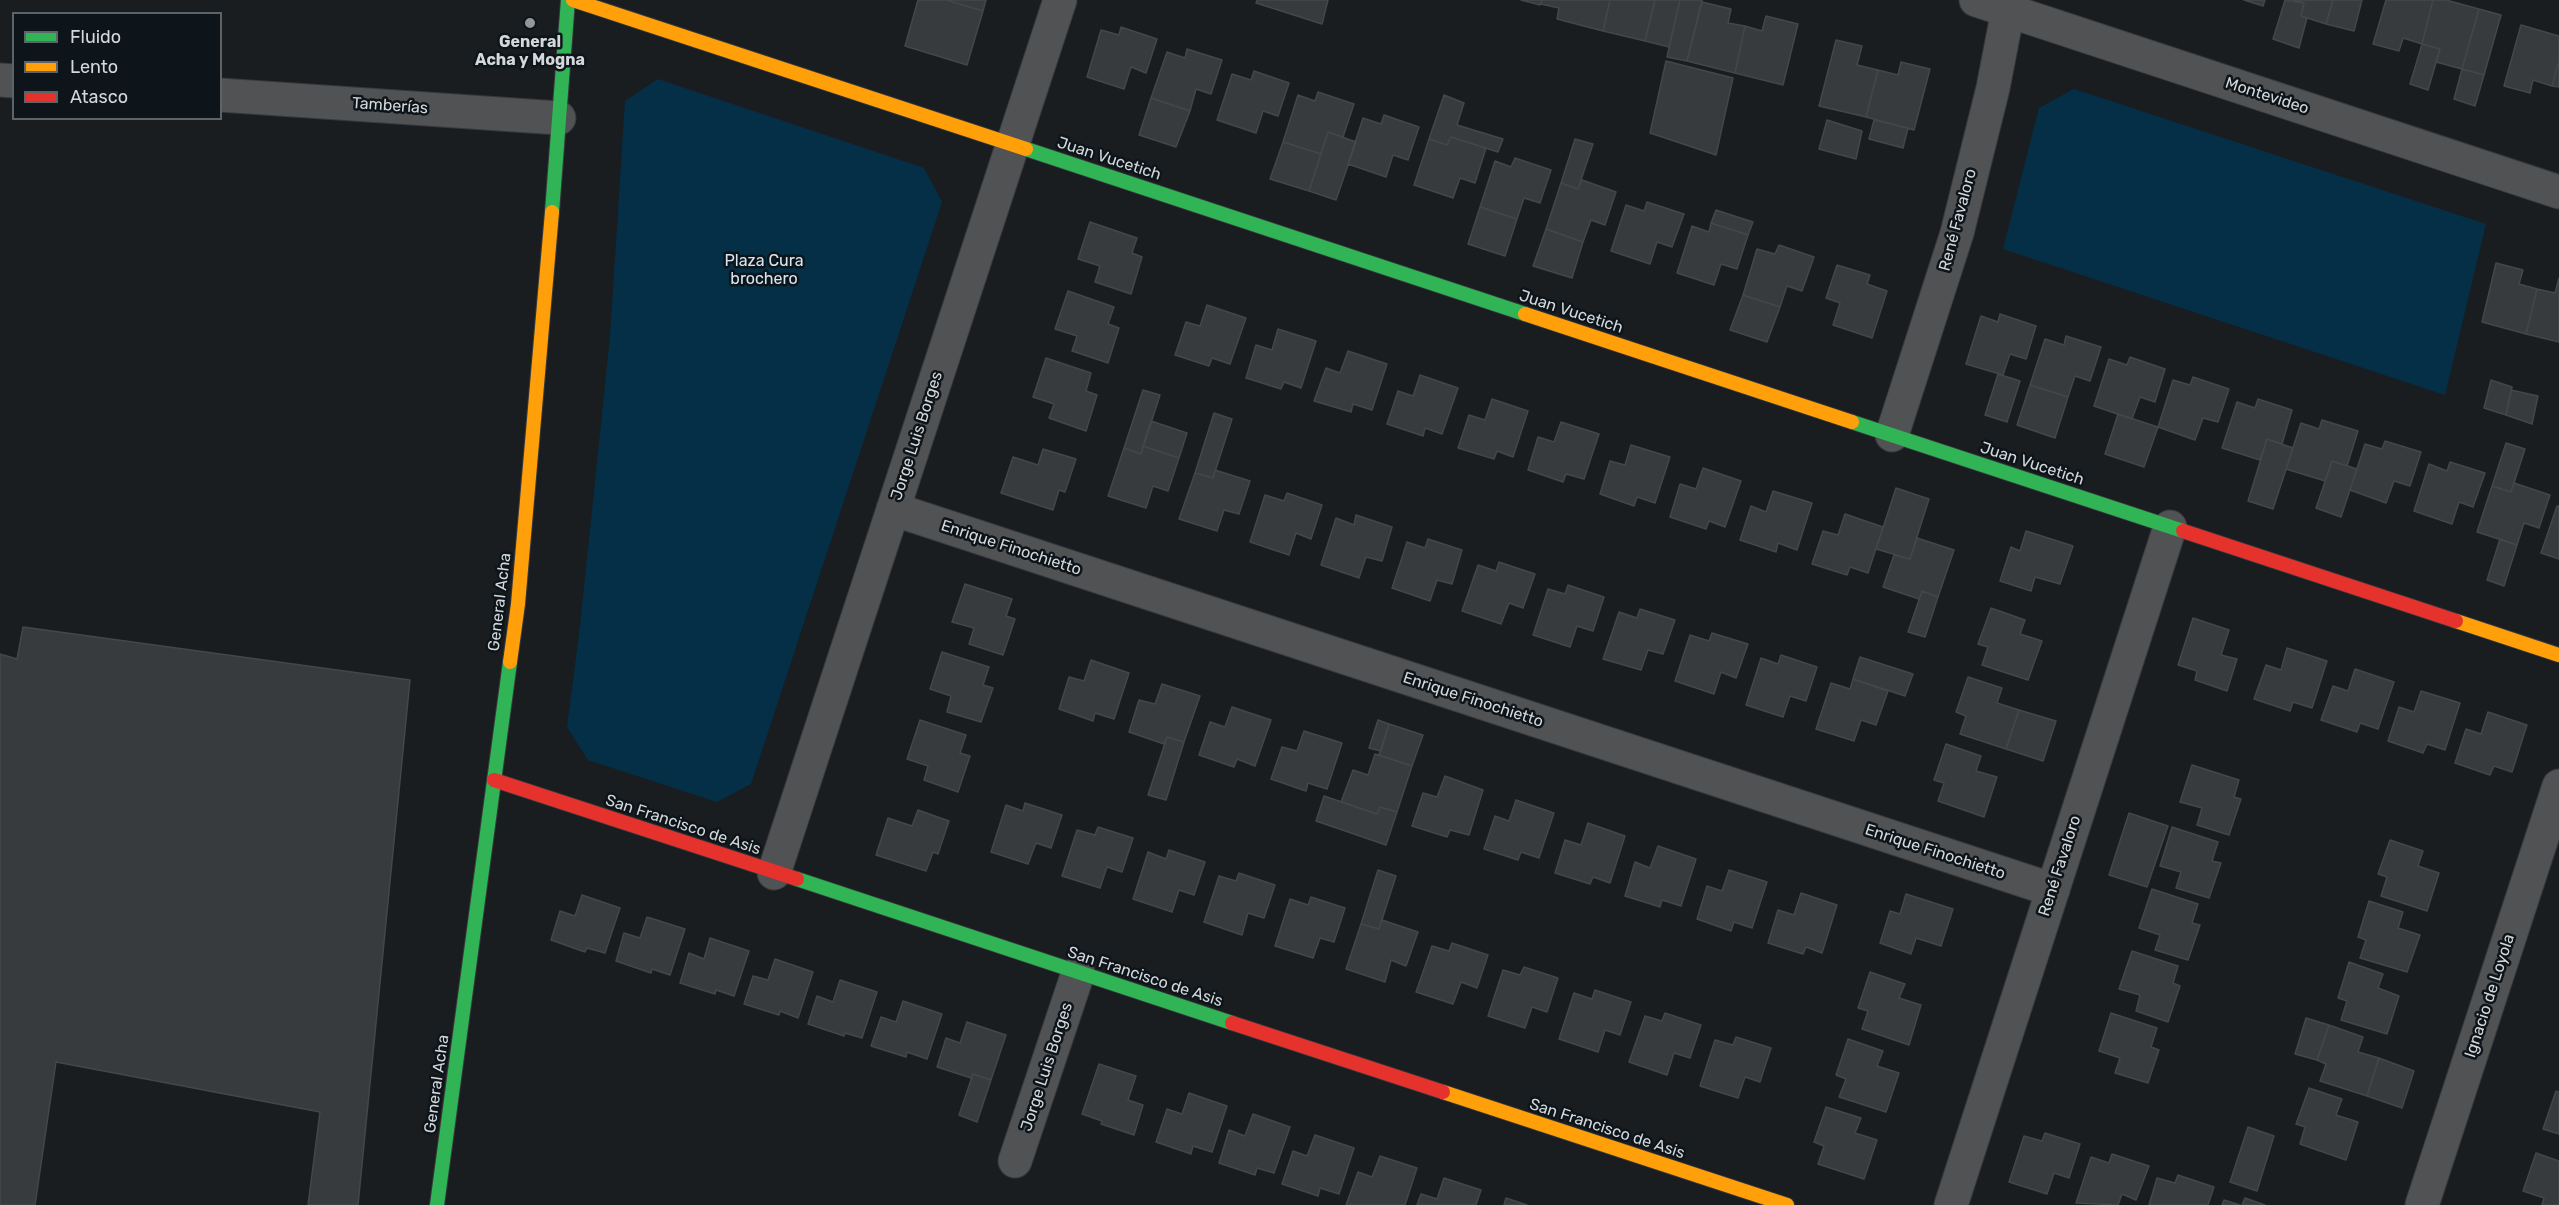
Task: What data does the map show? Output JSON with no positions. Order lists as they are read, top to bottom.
{
  "streets": {
    "street": [
      "Montevideo",
      "Tamberías",
      "Juan Vucetich",
      "René Favaloro",
      "Jorge Luis Borges",
      "Enrique Finochietto",
      "General Acha",
      "San Francisco de Asis",
      "Ignacio de Loyola"
    ]
  },
  "crossings": [
    ["Montevideo", "René Favaloro"],
    ["Tamberías", "General Acha"],
    ["Juan Vucetich", "René Favaloro"],
    ["Juan Vucetich", "Jorge Luis Borges"],
    ["Juan Vucetich", "General Acha"],
    ["René Favaloro", "Enrique Finochietto"],
    ["Jorge Luis Borges", "Enrique Finochietto"],
    ["Jorge Luis Borges", "San Francisco de Asis"],
    ["General Acha", "San Francisco de Asis"]
  ],
  "parks": ["Plaza Cura brochero"],
  "places": ["General Acha y Mogna"],
  "legend": ["Fluido", "Lento", "Atasco"]
}
